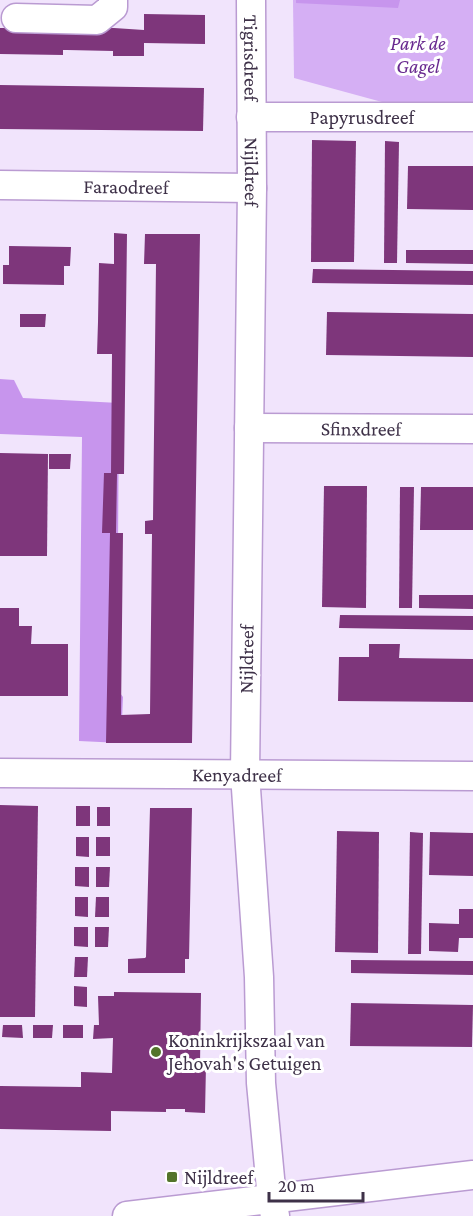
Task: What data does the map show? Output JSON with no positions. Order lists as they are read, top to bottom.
{
  "streets": {
    "street": [
      "Tigrisdreef",
      "Papyrusdreef",
      "Nijldreef",
      "Faraodreef",
      "Sfinxdreef",
      "Kenyadreef"
    ]
  },
  "crossings": [
    ["Tigrisdreef", "Papyrusdreef"],
    ["Tigrisdreef", "Nijldreef"],
    ["Papyrusdreef", "Nijldreef"],
    ["Nijldreef", "Faraodreef"],
    ["Nijldreef", "Sfinxdreef"],
    ["Nijldreef", "Kenyadreef"]
  ],
  "parks": ["Park de Gagel"],
  "places": {
    "other": ["Koninkrijkszaal van Jehovah's Getuigen"],
    "transit": ["Nijldreef"]
  },
  "scale_bar": "20 m"
}
